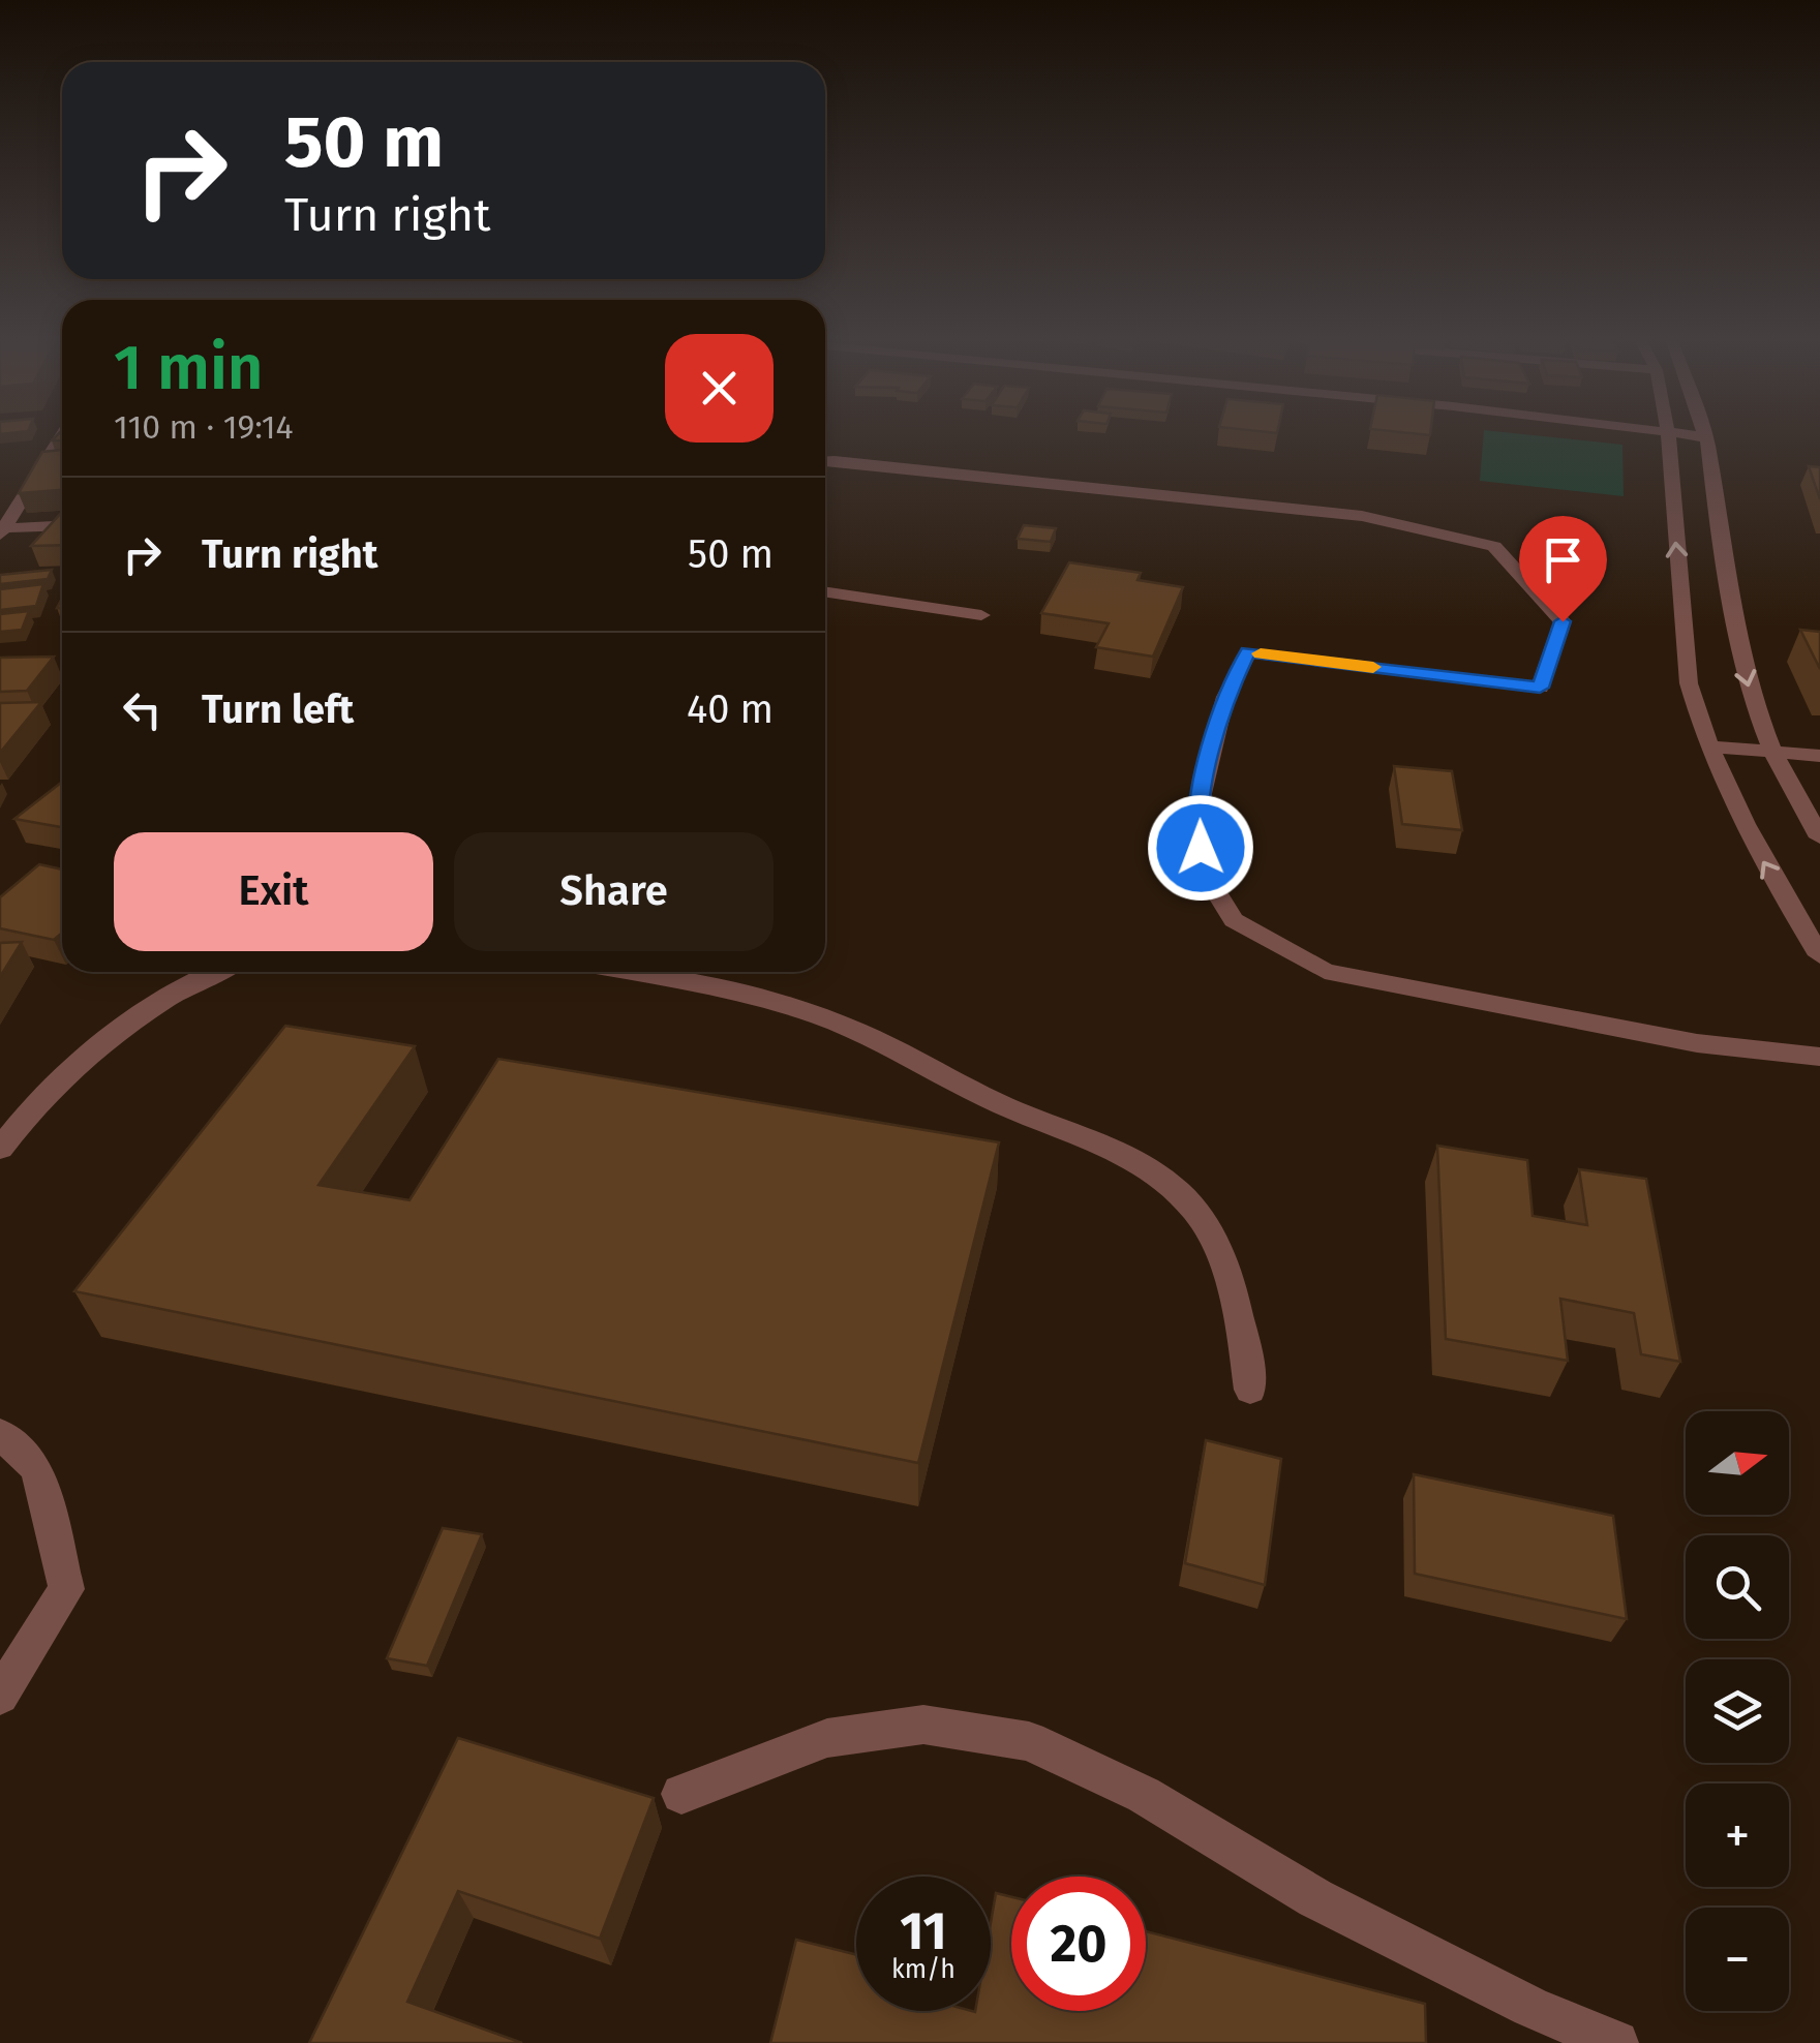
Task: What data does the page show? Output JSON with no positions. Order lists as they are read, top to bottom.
{
  "north": "right",
  "page": {
    "turn": ["50 m", "Turn right"],
    "heading": ["1 min", "110 m · 19:14"],
    "list": [
      {
        "name": "Turn right",
        "value": "50 m"
      },
      {
        "name": "Turn left",
        "value": "40 m"
      }
    ],
    "buttons": ["Exit", "Share"],
    "map_buttons": ["+", "−"],
    "speed": "11 km/h",
    "limit": "20"
  }
}
